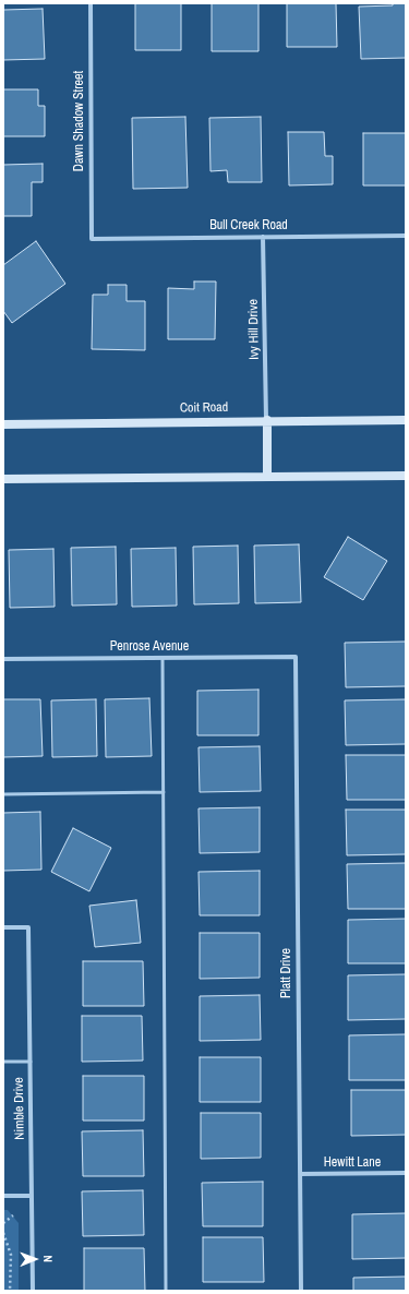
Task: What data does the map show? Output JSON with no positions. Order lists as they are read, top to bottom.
{
  "streets": {
    "main road": ["Coit Road"],
    "street": [
      "Dawn Shadow Street",
      "Bull Creek Road",
      "Ivy Hill Drive",
      "Penrose Avenue",
      "Platt Drive",
      "Nimble Drive",
      "Hewitt Lane"
    ]
  },
  "crossings": [
    ["Dawn Shadow Street", "Bull Creek Road"],
    ["Bull Creek Road", "Ivy Hill Drive"],
    ["Ivy Hill Drive", "Coit Road"],
    ["Penrose Avenue", "Platt Drive"],
    ["Platt Drive", "Hewitt Lane"]
  ],
  "north": "right"
}
